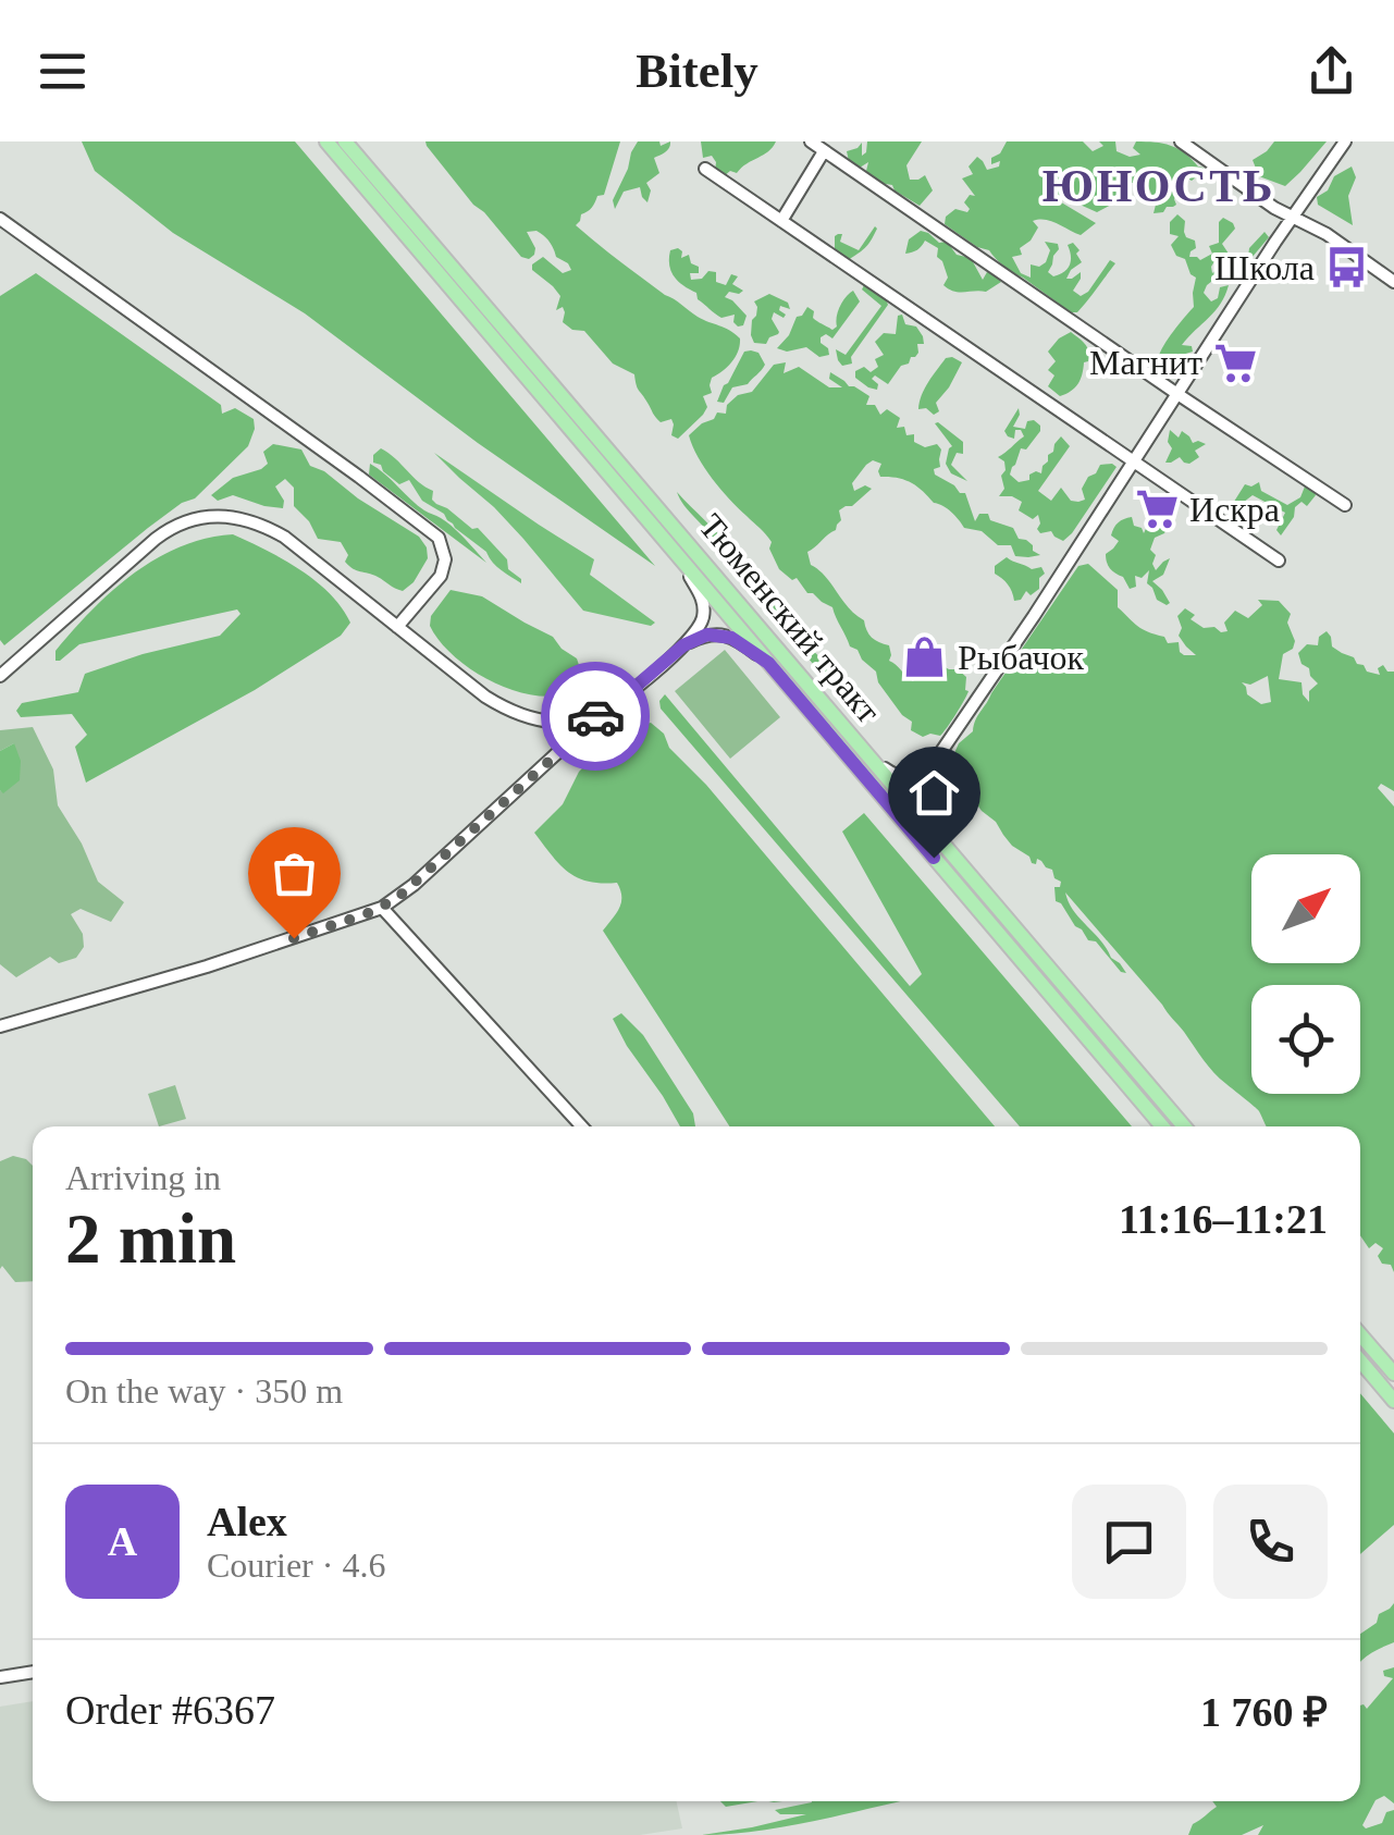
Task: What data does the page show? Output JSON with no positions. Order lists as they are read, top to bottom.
{
  "streets": {
    "main road": ["Тюменский тракт"]
  },
  "districts": ["ЮНОСТЬ"],
  "places": {
    "bus stop": ["Школа"],
    "supermarket": ["Магнит", "Искра"],
    "shop": ["Рыбачок"]
  },
  "north": "top right",
  "page": {
    "header": "Bitely",
    "heading": ["2 min", "Arriving in", "11:16–11:21"],
    "panel": [
      "Alex",
      "Courier · 4.6",
      "Order #6367",
      "1 760 ₽"
    ],
    "bar": "On the way · 350 m",
    "round": "A"
  }
}
